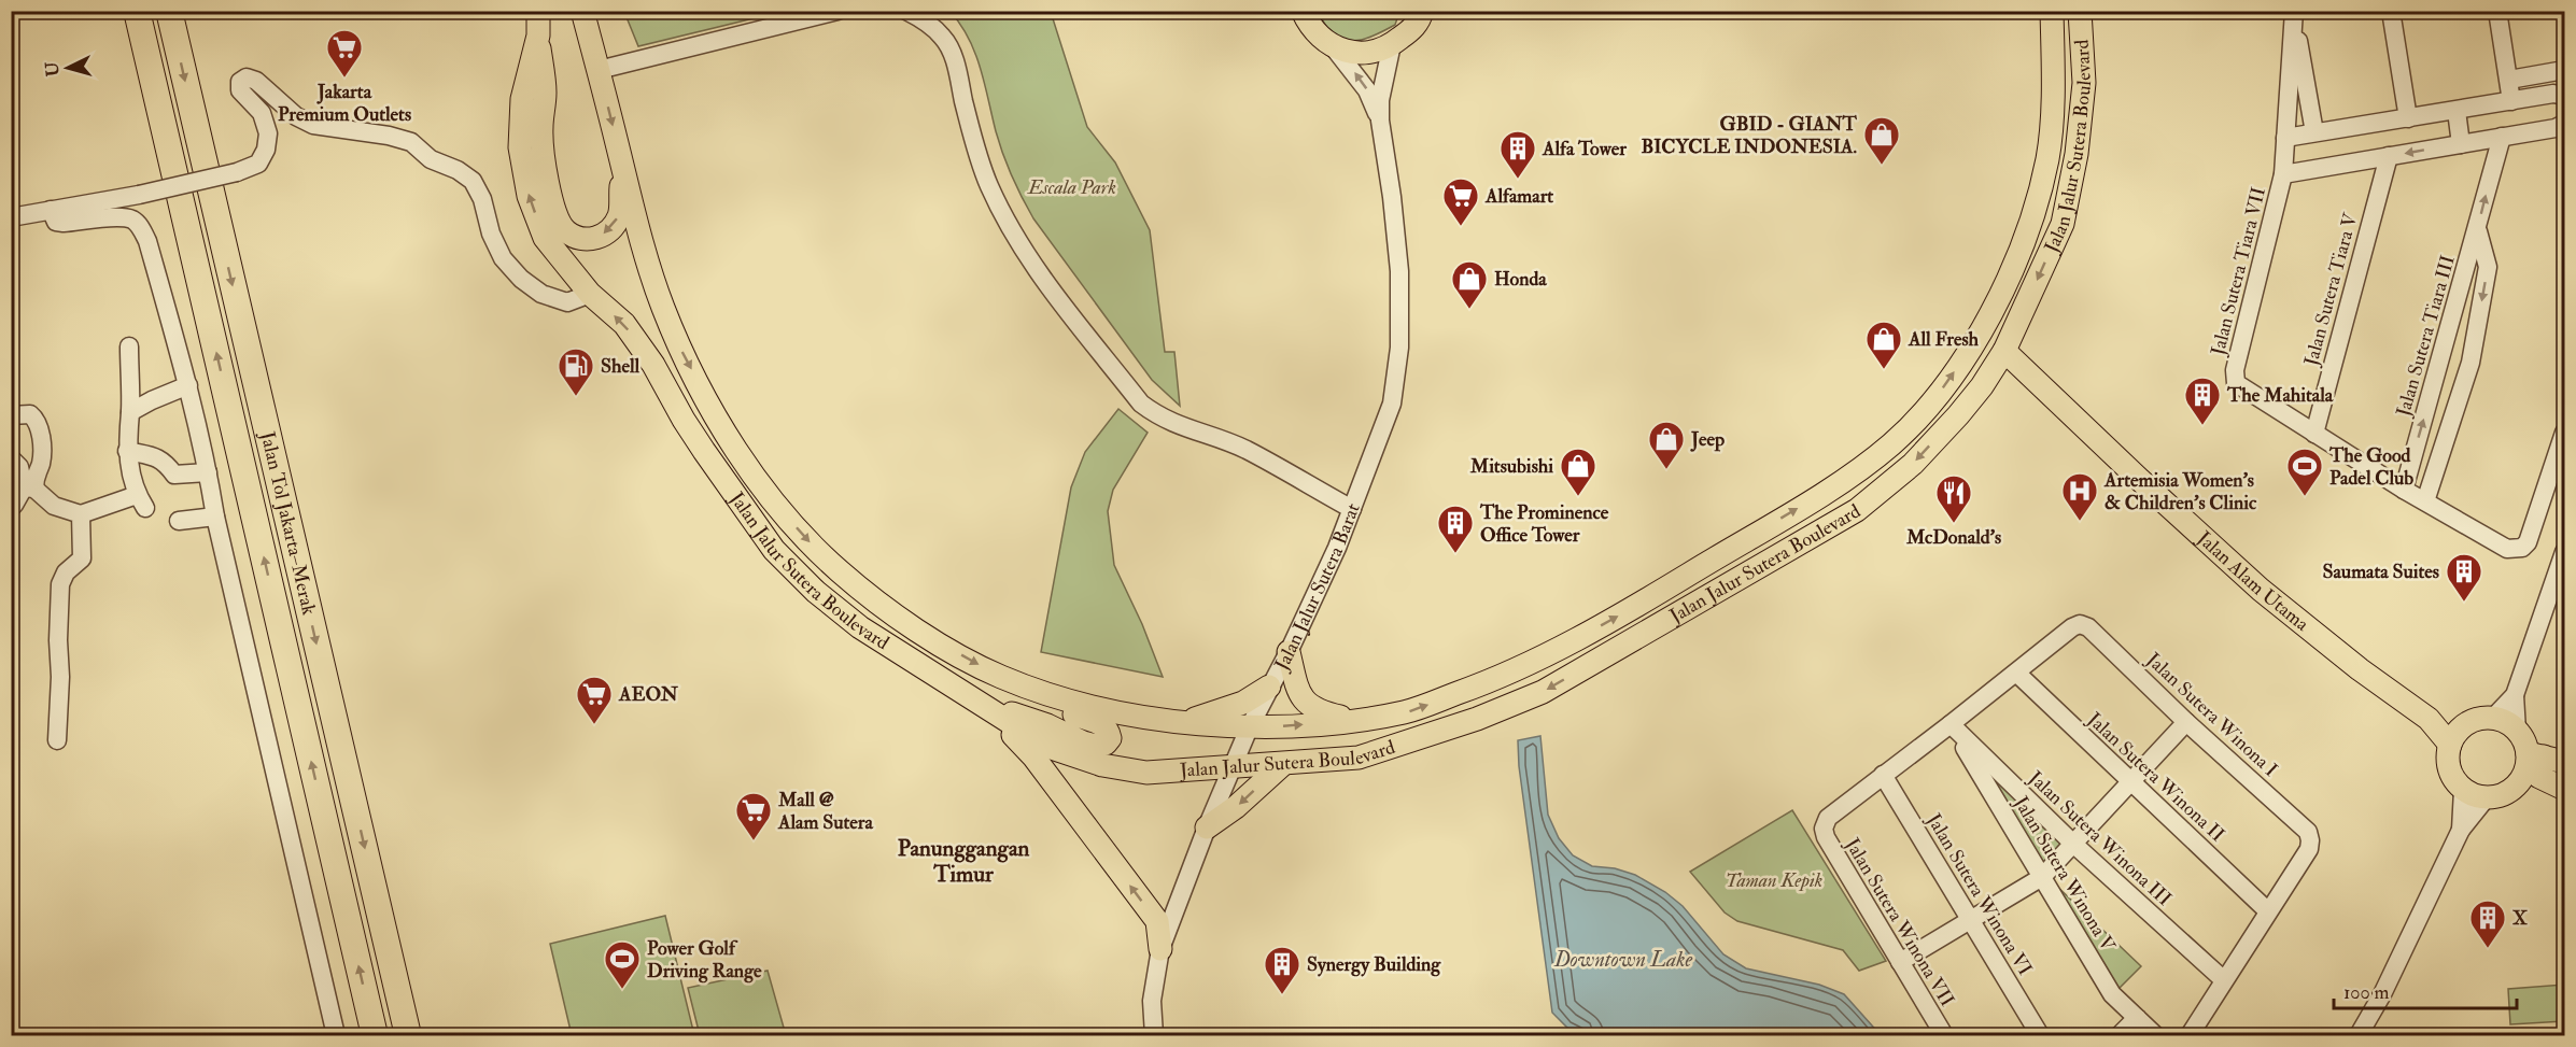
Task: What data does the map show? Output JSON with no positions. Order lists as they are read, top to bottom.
{
  "streets": {
    "highway": ["Jalan Tol Jakarta–Merak"],
    "main road": ["Jalan Jalur Sutera Boulevard", "Jalan Alam Utama", "Jalan Jalur Sutera Barat"],
    "street": [
      "Jalan Sutera Tiara VII",
      "Jalan Sutera Tiara V",
      "Jalan Sutera Tiara III",
      "Jalan Sutera Winona I",
      "Jalan Sutera Winona II",
      "Jalan Sutera Winona III",
      "Jalan Sutera Winona V",
      "Jalan Sutera Winona VI",
      "Jalan Sutera Winona VII"
    ]
  },
  "crossings": [
    ["Jalan Jalur Sutera Boulevard", "Jalan Alam Utama"],
    ["Jalan Jalur Sutera Boulevard", "Jalan Jalur Sutera Barat"],
    ["Jalan Sutera Tiara VII", "Jalan Sutera Tiara V"],
    ["Jalan Sutera Winona I", "Jalan Sutera Winona II"],
    ["Jalan Sutera Winona III", "Jalan Sutera Winona V"],
    ["Jalan Sutera Winona VI", "Jalan Sutera Winona VII"]
  ],
  "districts": ["Panunggangan Timur"],
  "water": ["Downtown Lake"],
  "parks": ["Escala Park", "Taman Kepik"],
  "places": {
    "supermarket": [
      "Jakarta Premium Outlets",
      "Alfamart",
      "AEON",
      "Mall @ Alam Sutera"
    ],
    "shop": [
      "GBID - GIANT BICYCLE INDONESIA.",
      "Honda",
      "All Fresh",
      "Jeep",
      "Mitsubishi"
    ],
    "building": [
      "Alfa Tower",
      "The Mahitala",
      "The Prominence Office Tower",
      "Saumata Suites",
      "X",
      "Synergy Building"
    ],
    "fuel station": ["Shell"],
    "sports": ["The Good Padel Club", "Power Golf Driving Range"],
    "hospital": ["Artemisia Women's & Children's Clinic"],
    "restaurant": ["McDonald's"]
  },
  "scale_bar": "100 m",
  "north": "left"
}
